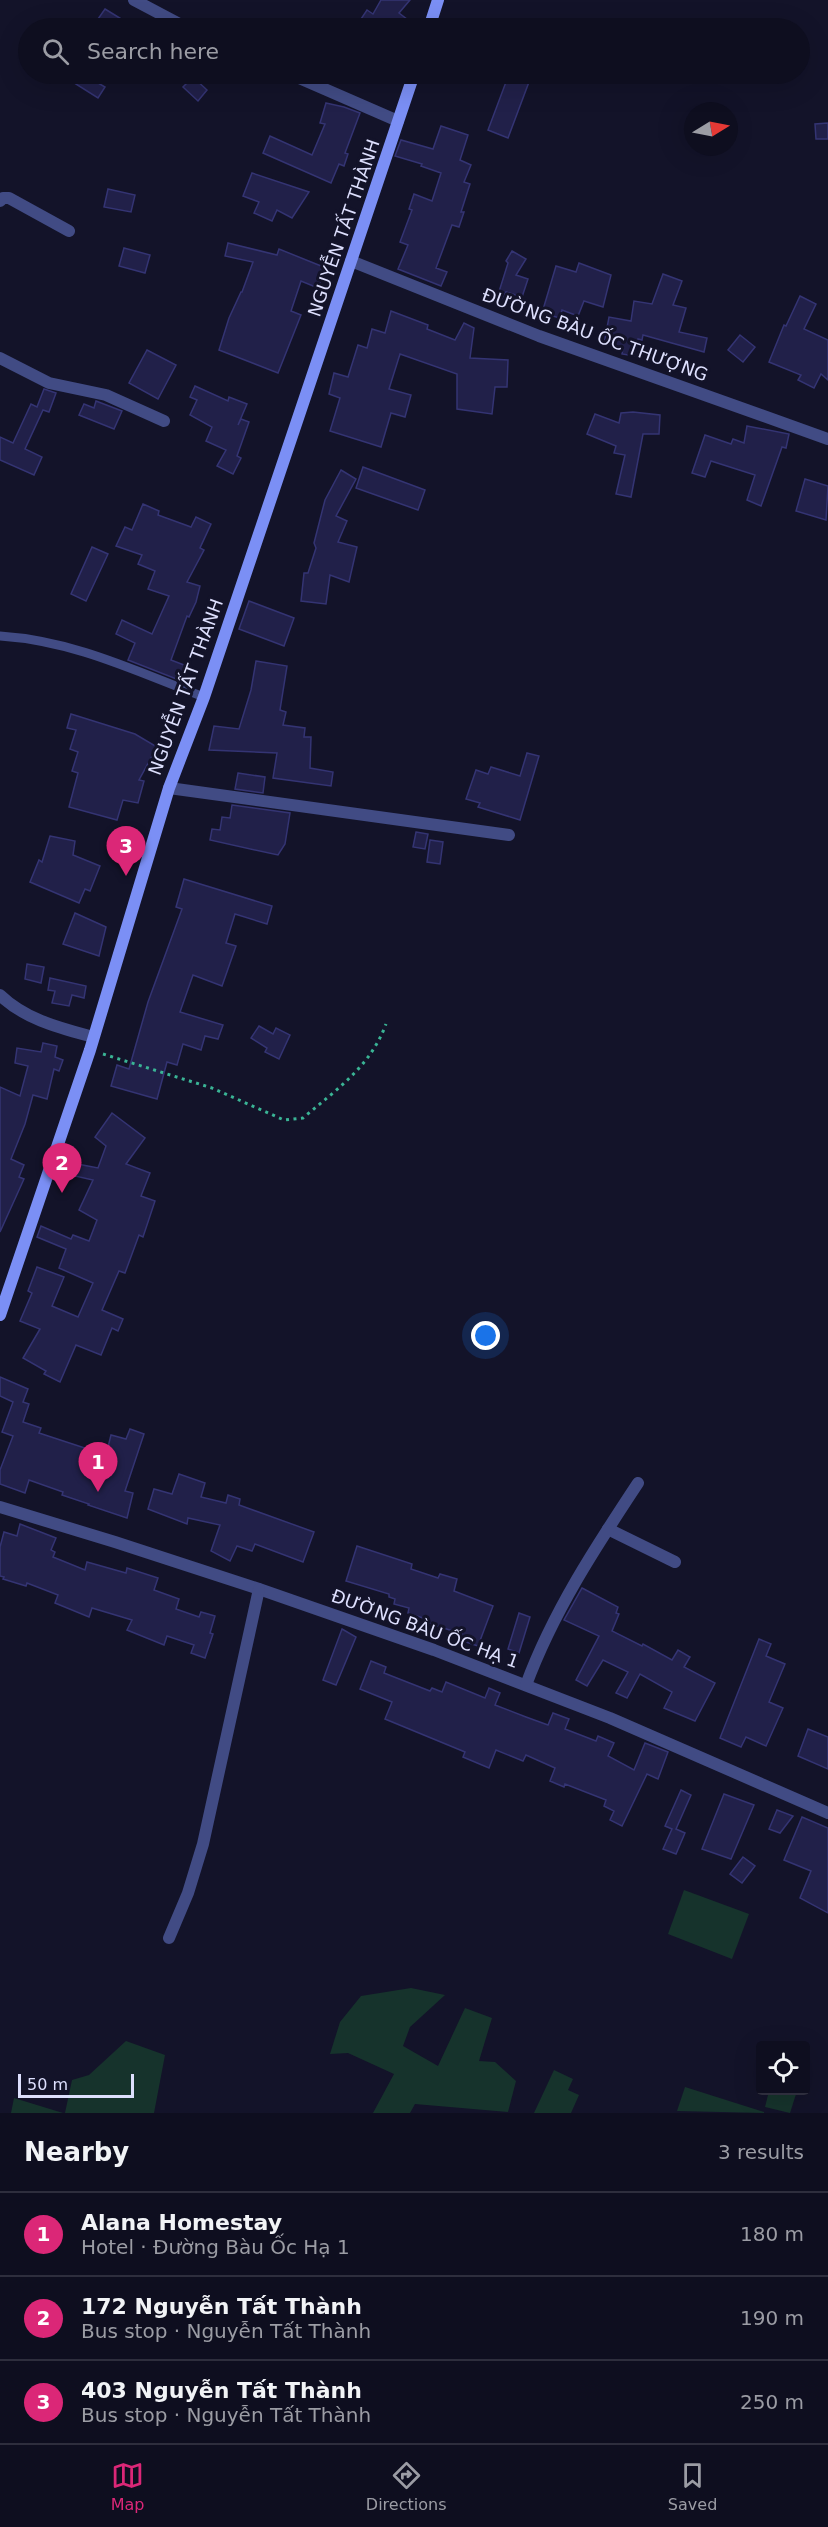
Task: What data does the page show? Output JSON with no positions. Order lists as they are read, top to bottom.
{
  "streets": {
    "main road": ["NGUYỄN TẤT THÀNH"],
    "street": ["ĐƯỜNG BÀU ỐC THƯỢNG", "ĐƯỜNG BÀU ỐC HẠ 1"]
  },
  "crossings": [
    ["NGUYỄN TẤT THÀNH", "ĐƯỜNG BÀU ỐC THƯỢNG"]
  ],
  "scale_bar": "50 m",
  "north": "right",
  "page": {
    "search": "Search here",
    "pins": ["3", "2", "1"],
    "scale": "50 m",
    "heading": ["Nearby", "3 results"],
    "list": [
      {
        "mark": "1",
        "name": "Alana Homestay",
        "note": "Hotel · Đường Bàu Ốc Hạ 1",
        "value": "180 m"
      },
      {
        "mark": "2",
        "name": "172 Nguyễn Tất Thành",
        "note": "Bus stop · Nguyễn Tất Thành",
        "value": "190 m"
      },
      {
        "mark": "3",
        "name": "403 Nguyễn Tất Thành",
        "note": "Bus stop · Nguyễn Tất Thành",
        "value": "250 m"
      }
    ],
    "nav": ["Map", "Directions", "Saved"]
  }
}
